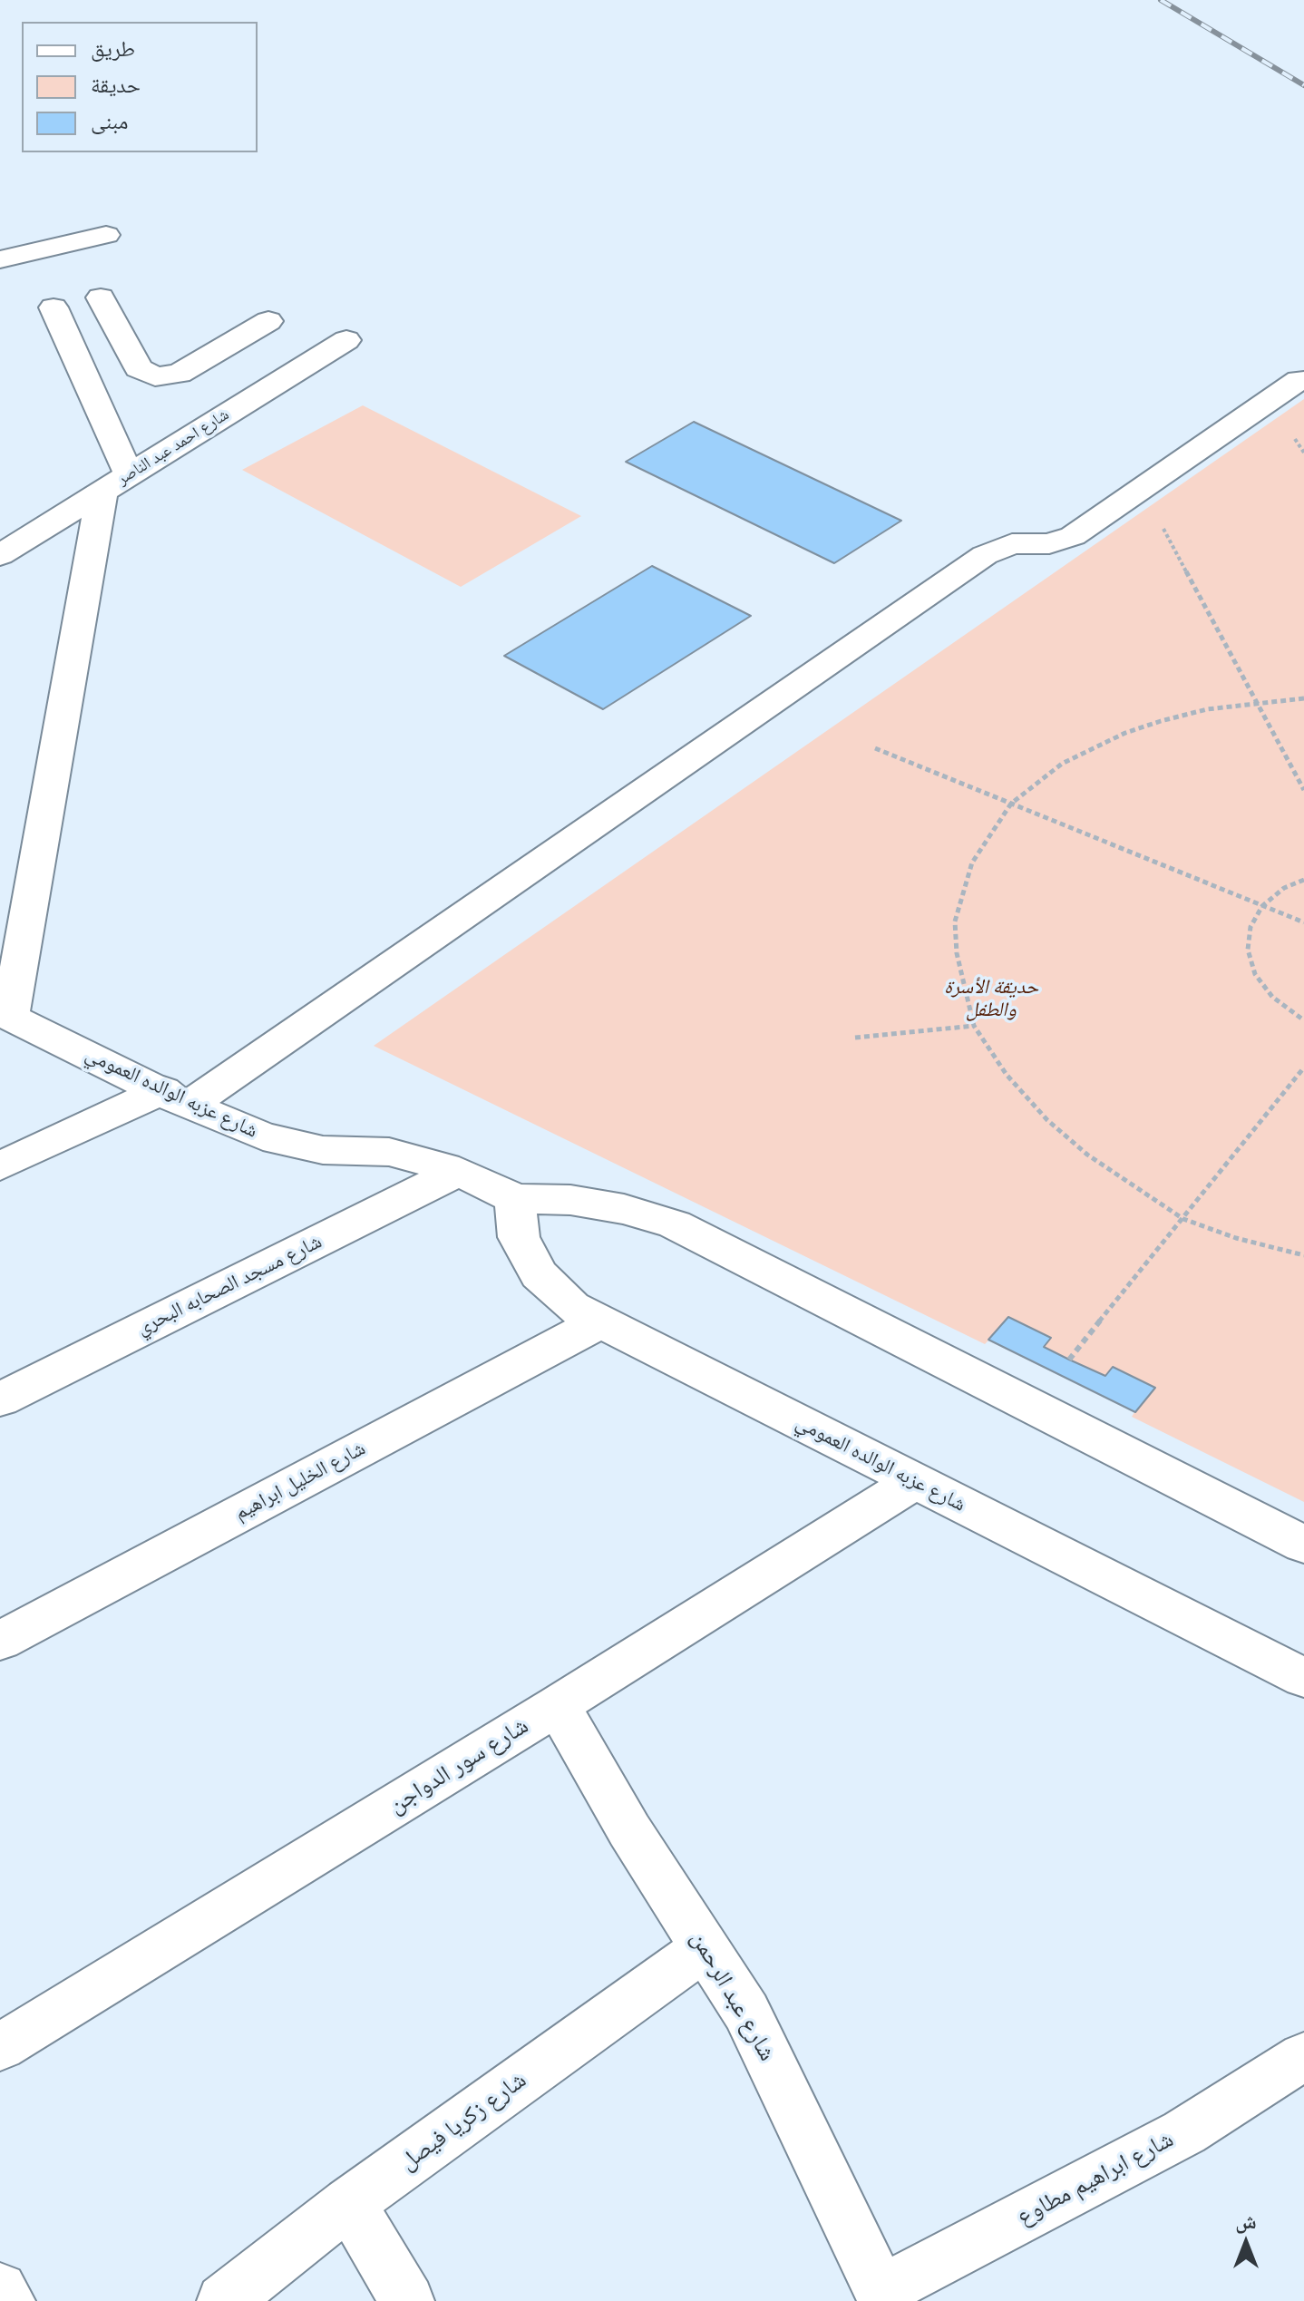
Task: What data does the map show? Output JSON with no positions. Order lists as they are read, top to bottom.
{
  "streets": {
    "street": [
      "شارع احمد عبد الناصر",
      "شارع عزبه الوالده العمومي",
      "شارع مسجد الصحابه البحري",
      "شارع الخليل ابراهيم",
      "شارع سور الدواجن",
      "شارع عبد الرحمن",
      "شارع زكريا فيصل",
      "شارع ابراهيم مطاوع"
    ]
  },
  "crossings": [
    ["شارع عزبه الوالده العمومي", "شارع مسجد الصحابه البحري"],
    ["شارع عزبه الوالده العمومي", "شارع الخليل ابراهيم"],
    ["شارع عزبه الوالده العمومي", "شارع سور الدواجن"],
    ["شارع سور الدواجن", "شارع عبد الرحمن"],
    ["شارع عبد الرحمن", "شارع زكريا فيصل"],
    ["شارع عبد الرحمن", "شارع ابراهيم مطاوع"]
  ],
  "parks": ["حديقة الأسرة والطفل"],
  "legend": ["طريق", "حديقة", "مبنى"],
  "north": "top"
}
